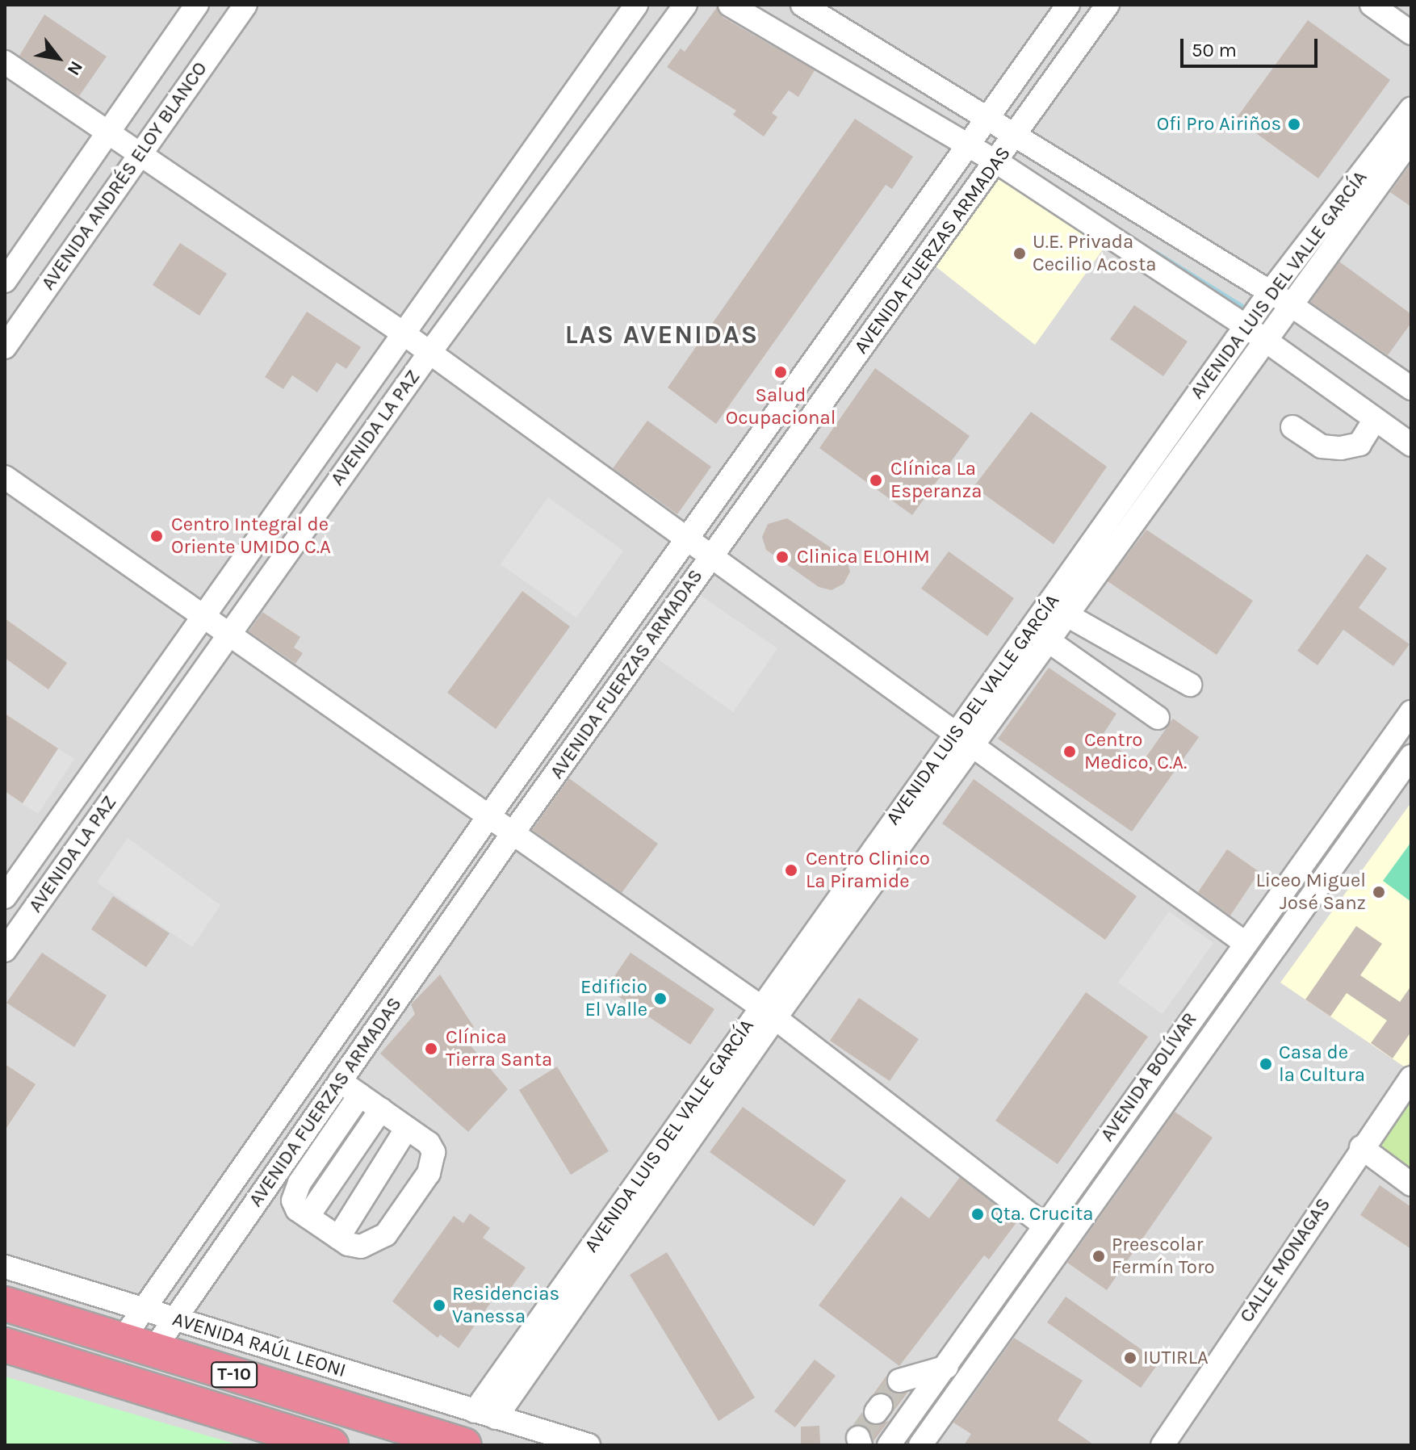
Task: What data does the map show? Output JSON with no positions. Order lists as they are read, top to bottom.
{
  "streets": {
    "highway": ["AVENIDA RAÚL LEONI", "T-10"],
    "street": [
      "AVENIDA ANDRÉS ELOY BLANCO",
      "AVENIDA FUERZAS ARMADAS",
      "AVENIDA LUIS DEL VALLE GARCÍA",
      "AVENIDA LA PAZ",
      "AVENIDA BOLÍVAR",
      "CALLE MONAGAS"
    ]
  },
  "crossings": [
    ["AVENIDA FUERZAS ARMADAS", "AVENIDA RAÚL LEONI"],
    ["AVENIDA LUIS DEL VALLE GARCÍA", "AVENIDA RAÚL LEONI"]
  ],
  "districts": ["LAS AVENIDAS"],
  "places": [
    "Ofi Pro Airiños",
    "U.E. Privada Cecilio Acosta",
    "Salud Ocupacional",
    "Clínica La Esperanza",
    "Centro Integral de Oriente UMIDO C.A",
    "Clinica ELOHIM",
    "Centro Medico, C.A.",
    "Centro Clinico La Piramide",
    "Liceo Miguel José Sanz",
    "Edificio El Valle",
    "Clínica Tierra Santa",
    "Casa de la Cultura",
    "Qta. Crucita",
    "Preescolar Fermín Toro",
    "Residencias Vanessa",
    "IUTIRLA"
  ],
  "scale_bar": "50 m",
  "north": "bottom right"
}
